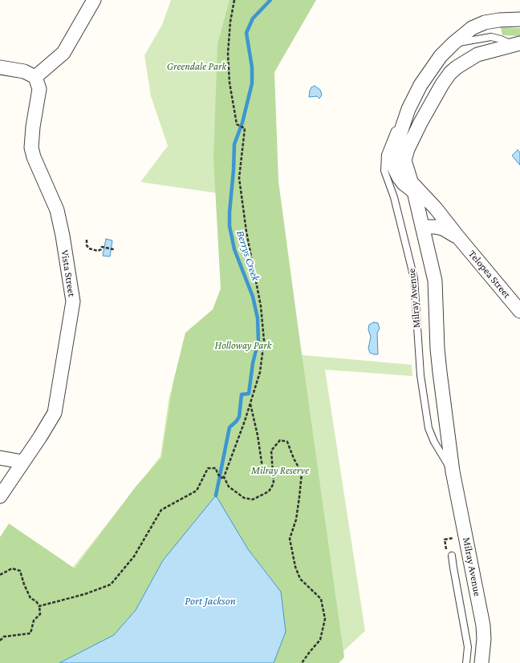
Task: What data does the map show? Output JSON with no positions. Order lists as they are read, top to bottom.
{
  "streets": {
    "street": ["Vista Street", "Telopea Street", "Milray Avenue"]
  },
  "crossings": [
    ["Telopea Street", "Milray Avenue"]
  ],
  "water": ["Berrys Creek", "Port Jackson"],
  "parks": ["Greendale Park", "Holloway Park", "Milray Reserve"]
}
